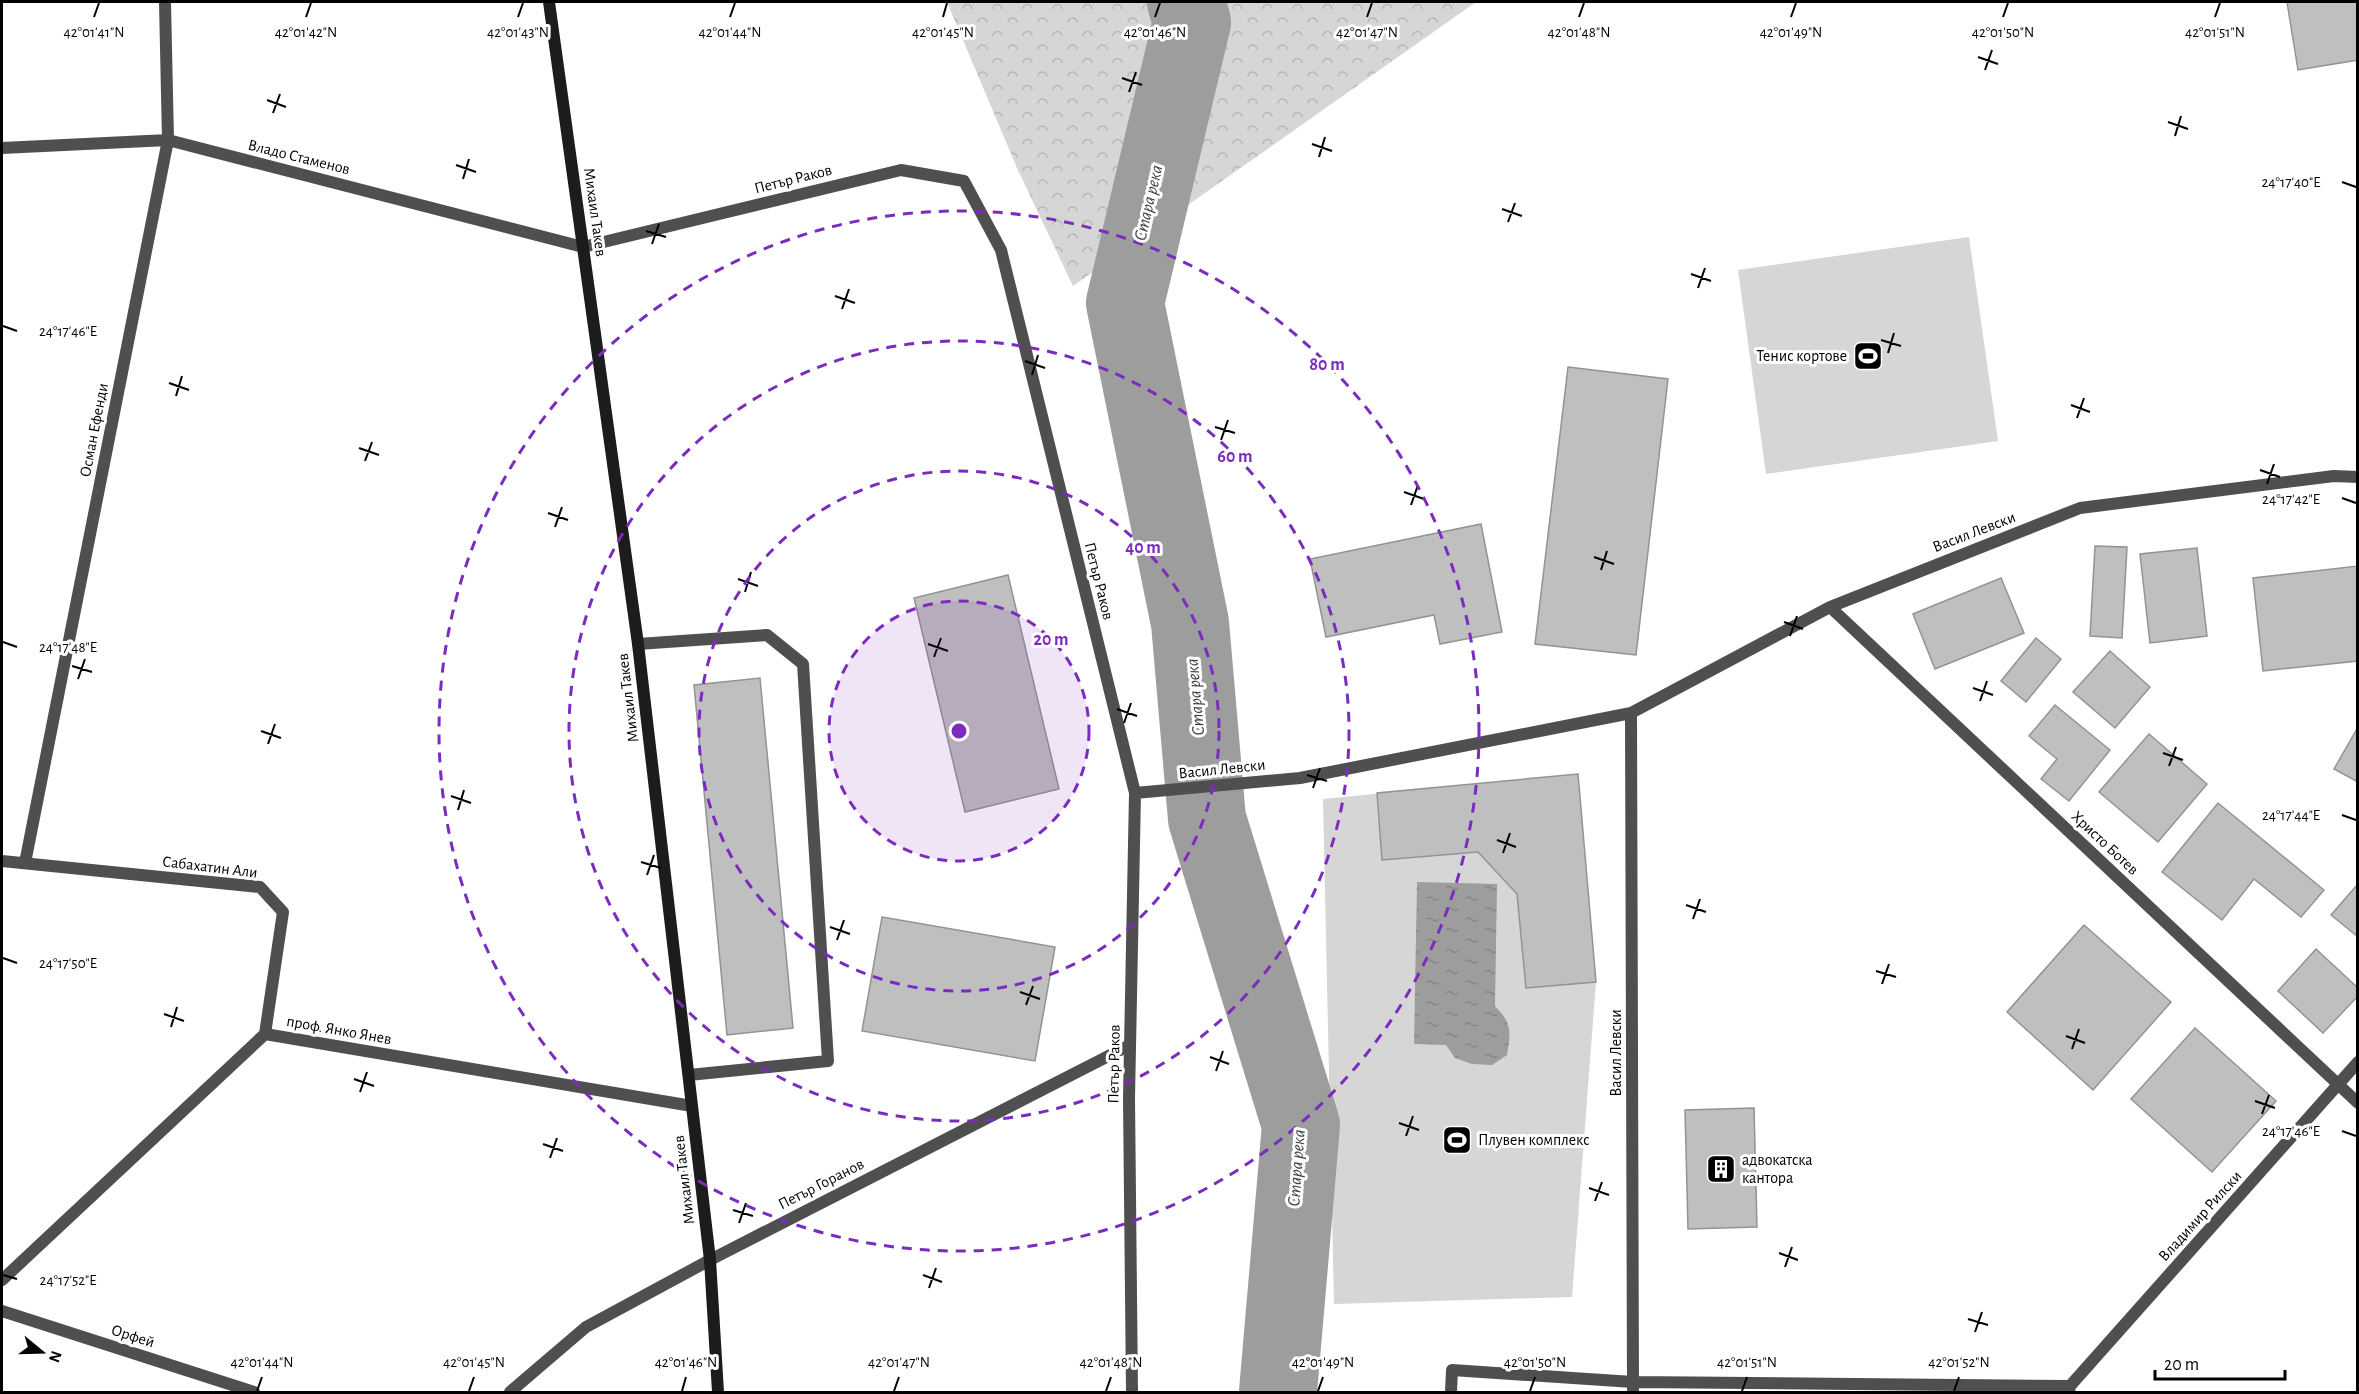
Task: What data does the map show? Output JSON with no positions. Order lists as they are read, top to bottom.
{
  "streets": {
    "main road": ["Михаил Такев"],
    "street": [
      "Владо Стаменов",
      "Петър Раков",
      "Осман Ефенди",
      "Васил Левски",
      "Христо Ботев",
      "Сабахатин Али",
      "проф. Янко Янев",
      "Петър Горанов",
      "Владимир Рилски",
      "Орфей"
    ]
  },
  "crossings": [
    ["Владо Стаменов", "Петър Раков"],
    ["Владо Стаменов", "Михаил Такев"],
    ["Владо Стаменов", "Осман Ефенди"],
    ["Петър Раков", "Михаил Такев"],
    ["Петър Раков", "Васил Левски"],
    ["Петър Раков", "Петър Горанов"],
    ["Михаил Такев", "проф. Янко Янев"],
    ["Михаил Такев", "Петър Горанов"],
    ["Осман Ефенди", "Сабахатин Али"],
    ["Васил Левски", "Христо Ботев"],
    ["Христо Ботев", "Владимир Рилски"],
    ["Сабахатин Али", "проф. Янко Янев"]
  ],
  "water": ["Стара река"],
  "places": {
    "sports": ["Тенис кортове", "Плувен комплекс"],
    "building": ["адвокатска кантора"]
  },
  "scale_bar": "20 m",
  "north": "right",
  "coordinates": [
    "42°01'42\"N",
    "42°01'47\"N",
    "42°01'50\"N",
    "42°01'41\"N",
    "42°01'43\"N",
    "42°01'44\"N",
    "42°01'45\"N",
    "42°01'46\"N",
    "42°01'48\"N",
    "42°01'49\"N",
    "42°01'51\"N",
    "24°17'40\"E",
    "24°17'46\"E",
    "24°17'42\"E",
    "24°17'48\"E",
    "24°17'44\"E",
    "24°17'50\"E",
    "24°17'52\"E",
    "42°01'52\"N"
  ],
  "rings": [
    "80 m",
    "60 m",
    "40 m",
    "20 m"
  ]
}
